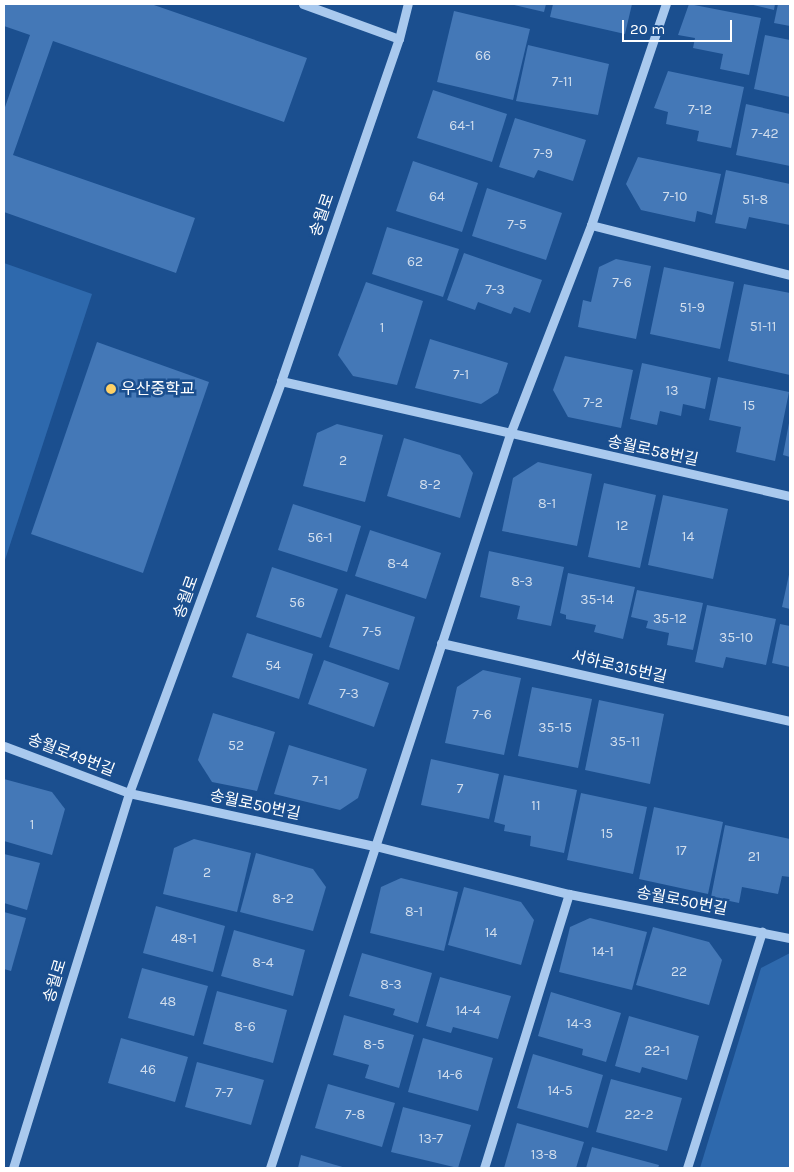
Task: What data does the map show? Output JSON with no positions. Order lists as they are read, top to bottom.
{
  "streets": {
    "street": [
      "송월로",
      "송월로58번길",
      "서하로315번길",
      "송월로49번길",
      "송월로50번길"
    ]
  },
  "crossings": [
    ["송월로", "송월로58번길"],
    ["송월로", "송월로49번길"],
    ["송월로", "송월로50번길"],
    ["송월로49번길", "송월로50번길"]
  ],
  "places": ["우산중학교"],
  "house_numbers": [
    "66",
    "7-11",
    "7-12",
    "64-1",
    "7-42",
    "7-9",
    "64",
    "7-10",
    "51-8",
    "7-5",
    "62",
    "7-6",
    "7-3",
    "51-9",
    "51-11",
    "1",
    "7-1",
    "13",
    "7-2",
    "15",
    "2",
    "8-2",
    "8-1",
    "12",
    "14",
    "56-1",
    "8-4",
    "8-3",
    "35-14",
    "56",
    "35-12",
    "7-5",
    "35-10",
    "54",
    "7-3",
    "7-6",
    "35-15",
    "35-11",
    "52",
    "7-1",
    "7",
    "11",
    "1",
    "15",
    "17",
    "21",
    "2",
    "8-2",
    "8-1",
    "14",
    "48-1",
    "14-1",
    "8-4",
    "22",
    "8-3",
    "48",
    "14-4",
    "14-3",
    "8-6",
    "8-5",
    "22-1",
    "46",
    "14-6",
    "14-5",
    "7-7",
    "7-8",
    "22-2",
    "13-7",
    "13-8"
  ],
  "scale_bar": "20 m"
}
